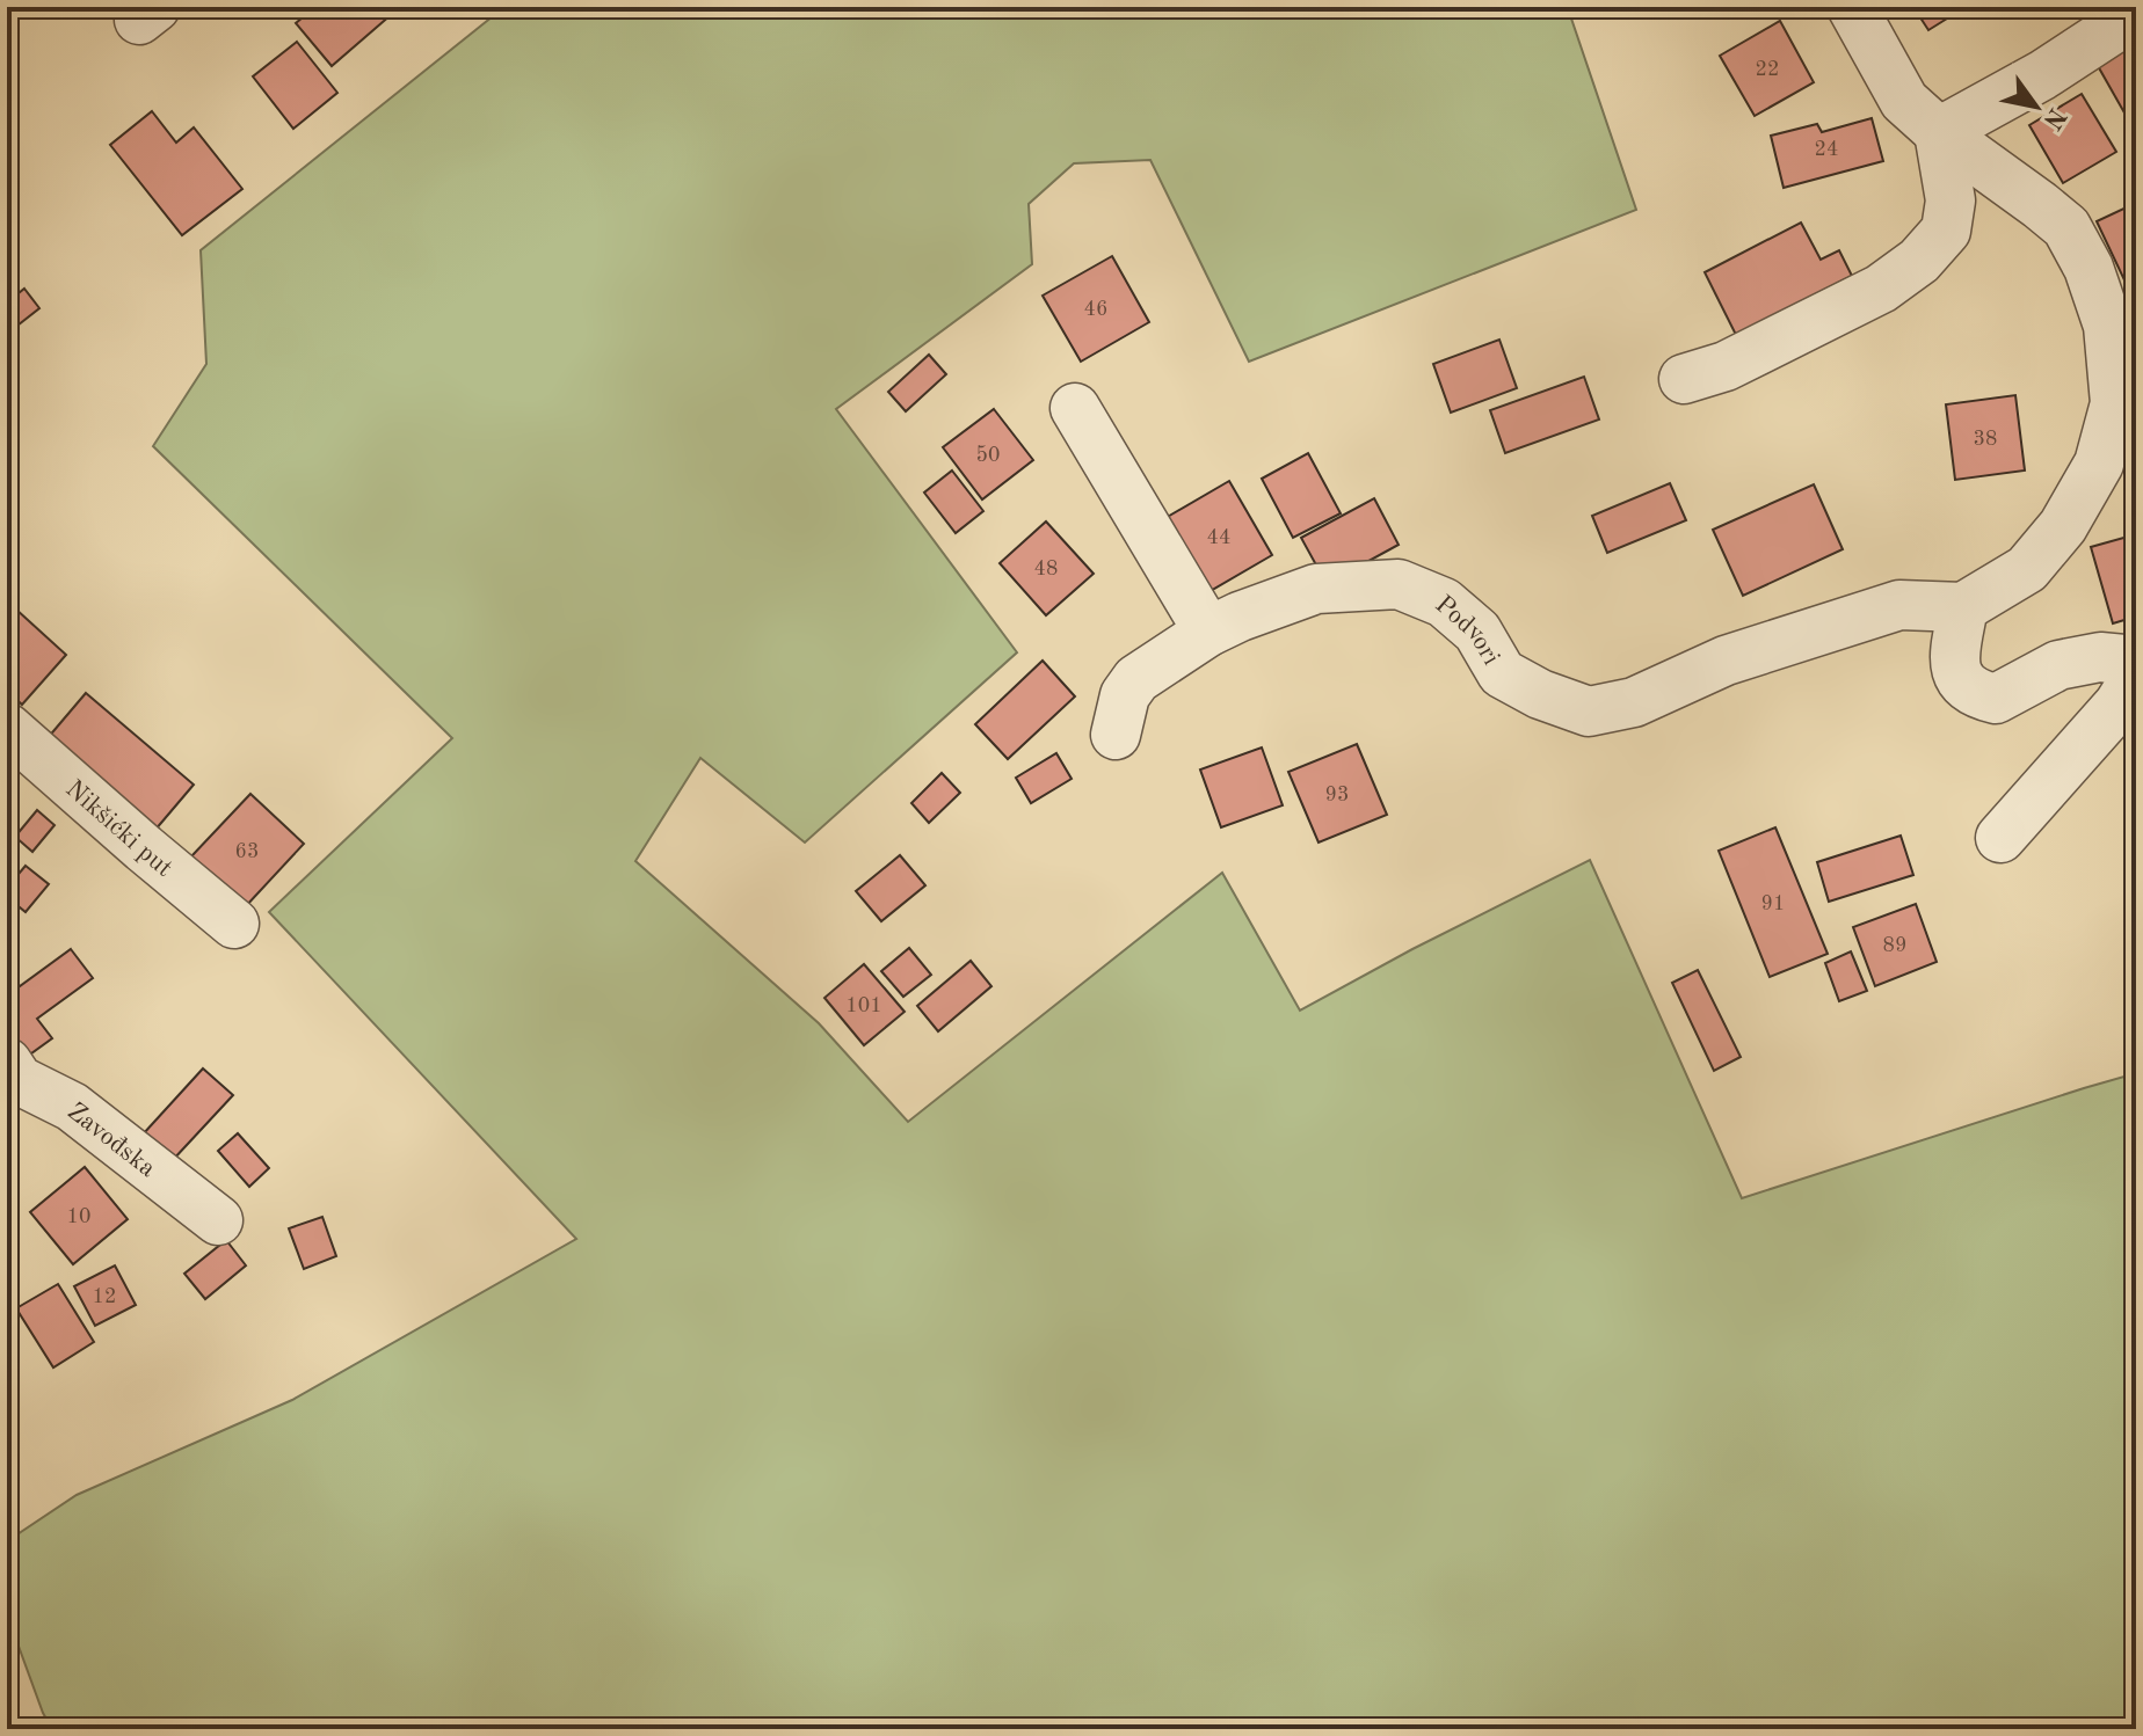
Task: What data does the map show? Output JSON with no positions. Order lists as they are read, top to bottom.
{
  "streets": {
    "street": ["Podvori", "Nikšićki put", "Zavođska"]
  },
  "house_numbers": [
    "22",
    "24",
    "46",
    "38",
    "50",
    "44",
    "48",
    "93",
    "63",
    "91",
    "89",
    "101",
    "10",
    "12"
  ],
  "north": "bottom right"
}
